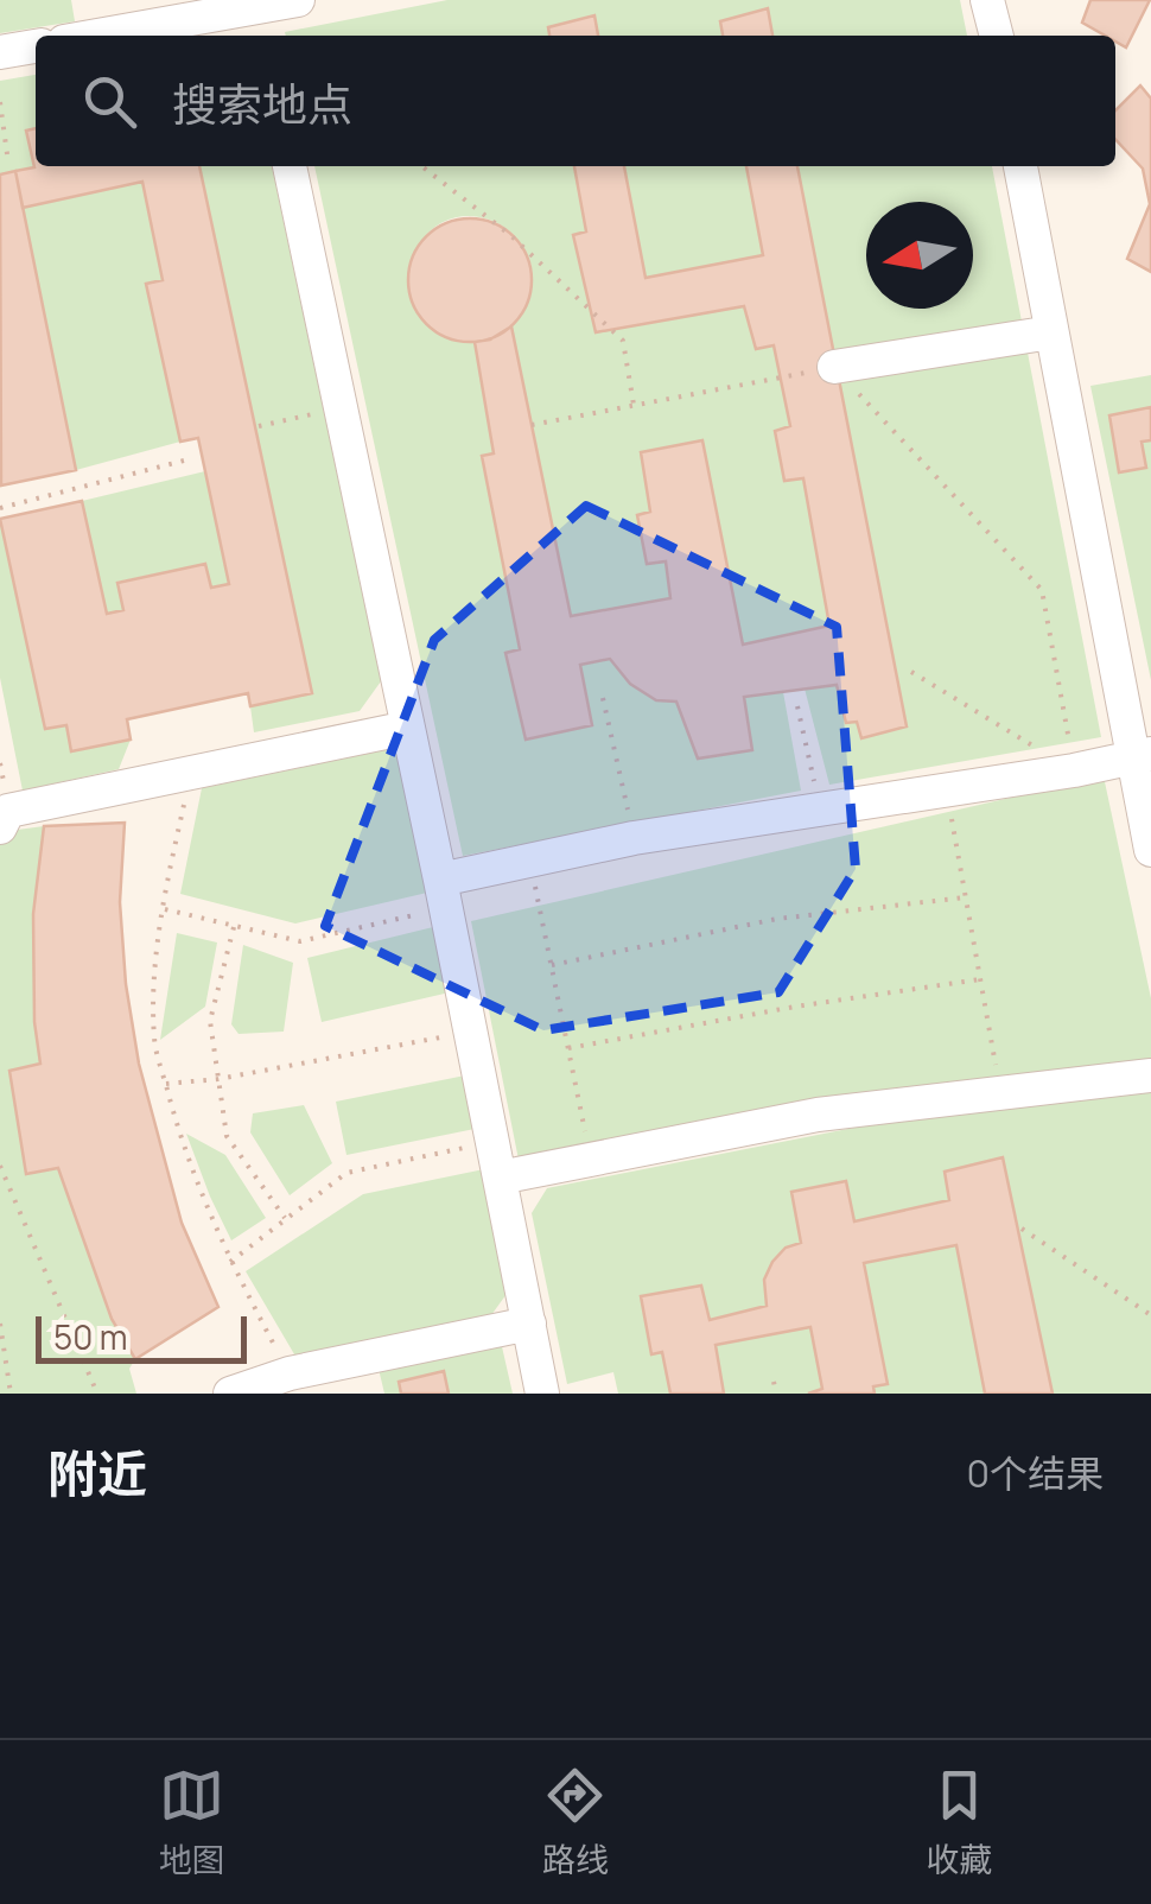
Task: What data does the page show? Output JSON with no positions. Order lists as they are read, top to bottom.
{
  "scale_bar": "50 m",
  "north": "left",
  "page": {
    "search": "搜索地点",
    "scale": "50 m",
    "heading": ["附近", "0个结果"],
    "nav": ["地图", "路线", "收藏"]
  }
}
